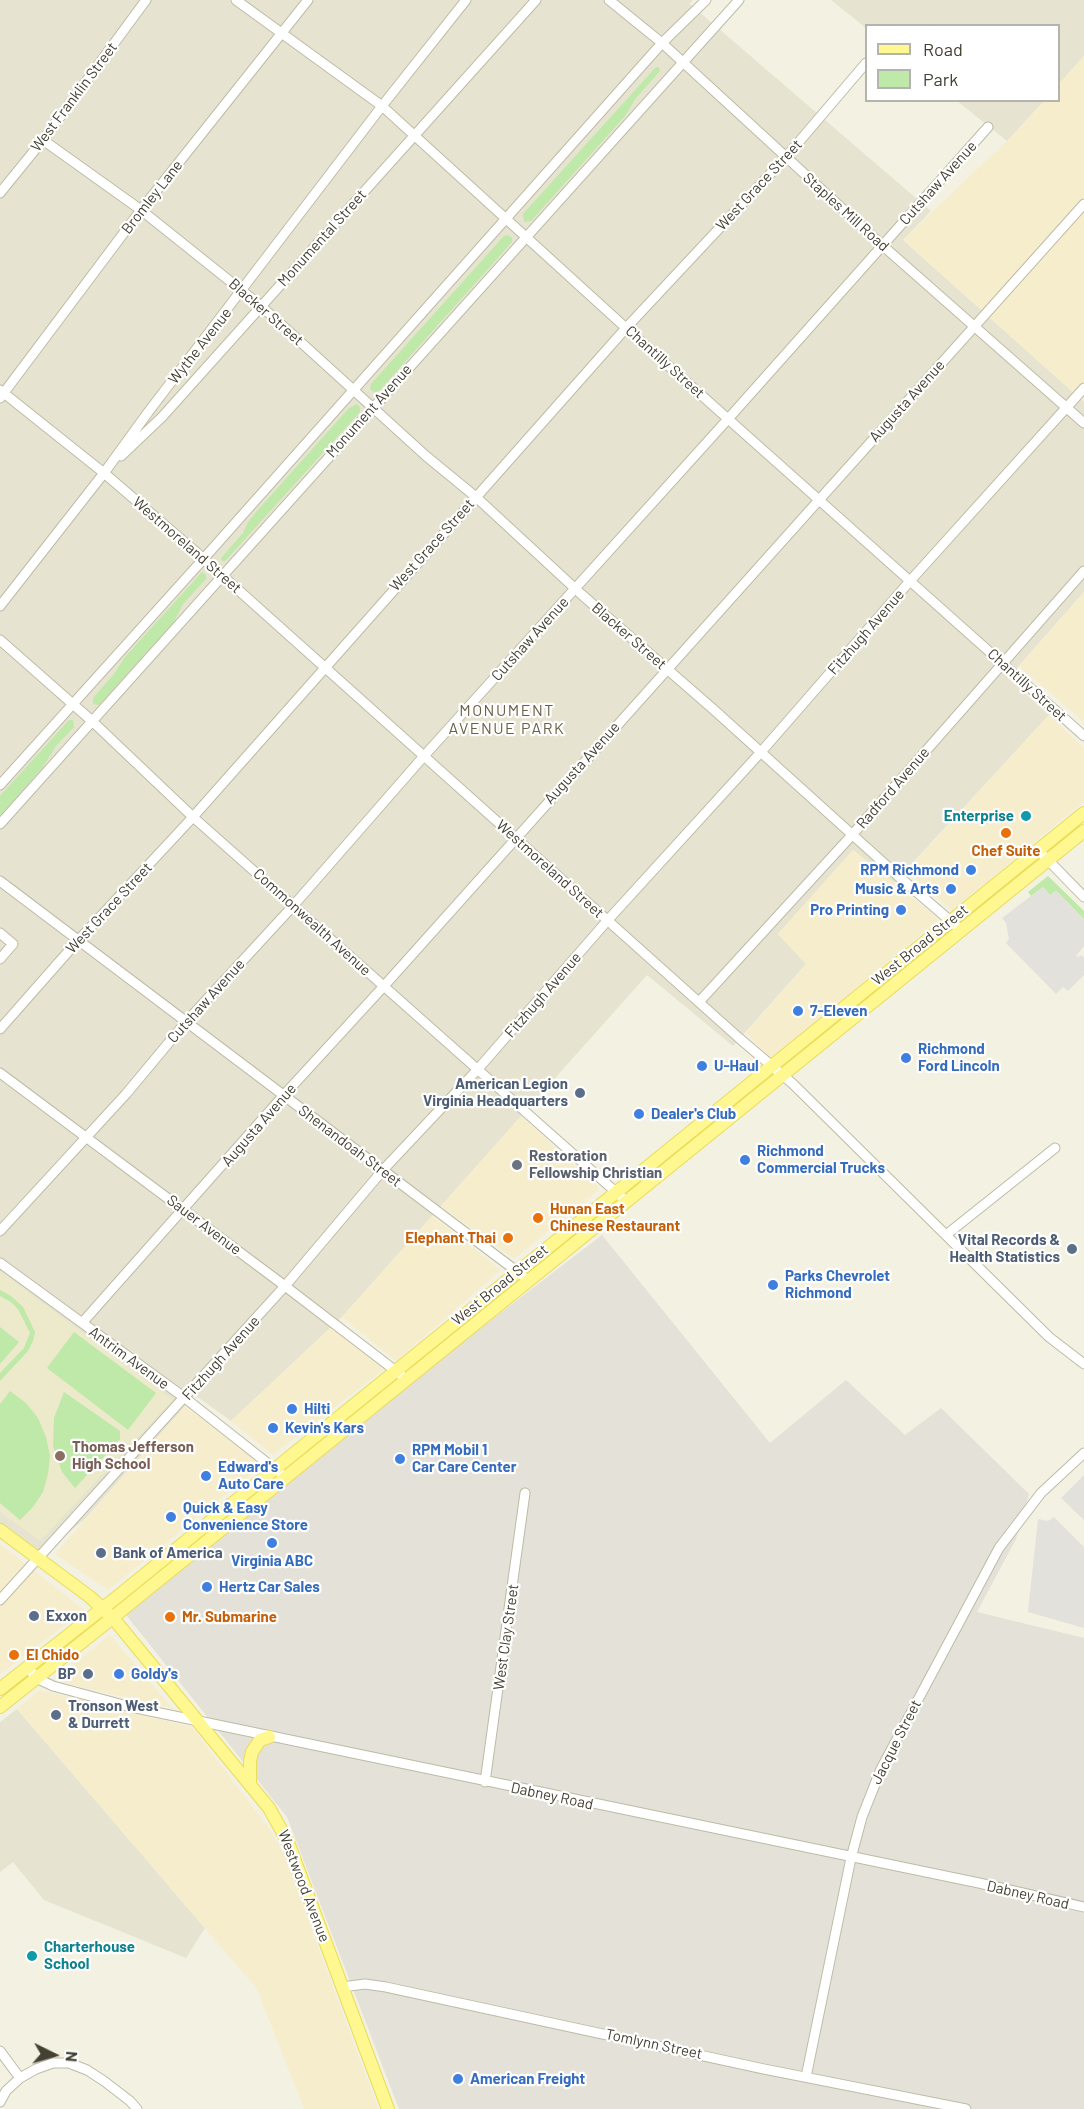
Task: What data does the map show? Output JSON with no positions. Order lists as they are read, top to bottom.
{
  "streets": {
    "main road": ["West Broad Street", "Westwood Avenue"],
    "street": [
      "West Franklin Street",
      "Cutshaw Avenue",
      "West Grace Street",
      "Bromley Lane",
      "Staples Mill Road",
      "Monumental Street",
      "Blacker Street",
      "Wythe Avenue",
      "Chantilly Street",
      "Augusta Avenue",
      "Monument Avenue",
      "Westmoreland Street",
      "Fitzhugh Avenue",
      "Radford Avenue",
      "Commonwealth Avenue",
      "Shenandoah Street",
      "Sauer Avenue",
      "Antrim Avenue",
      "West Clay Street",
      "Jacque Street",
      "Dabney Road",
      "Tomlynn Street"
    ]
  },
  "crossings": [
    ["West Franklin Street", "Blacker Street"],
    ["Cutshaw Avenue", "Staples Mill Road"],
    ["Cutshaw Avenue", "Blacker Street"],
    ["Cutshaw Avenue", "Chantilly Street"],
    ["Cutshaw Avenue", "Westmoreland Street"],
    ["Cutshaw Avenue", "Commonwealth Avenue"],
    ["Cutshaw Avenue", "Shenandoah Street"],
    ["Cutshaw Avenue", "Sauer Avenue"],
    ["West Grace Street", "Staples Mill Road"],
    ["West Grace Street", "Blacker Street"],
    ["West Grace Street", "Chantilly Street"],
    ["West Grace Street", "Westmoreland Street"],
    ["West Grace Street", "Commonwealth Avenue"],
    ["West Grace Street", "Shenandoah Street"],
    ["Bromley Lane", "Blacker Street"],
    ["Bromley Lane", "Chantilly Street"],
    ["Bromley Lane", "Westmoreland Street"],
    ["Staples Mill Road", "Augusta Avenue"],
    ["Staples Mill Road", "Monument Avenue"],
    ["Staples Mill Road", "Fitzhugh Avenue"],
    ["Monumental Street", "Blacker Street"],
    ["Monumental Street", "Wythe Avenue"],
    ["Monumental Street", "Chantilly Street"],
    ["Monumental Street", "Westmoreland Street"],
    ["Blacker Street", "Wythe Avenue"],
    ["Blacker Street", "Augusta Avenue"],
    ["Blacker Street", "Monument Avenue"],
    ["Blacker Street", "Fitzhugh Avenue"],
    ["Blacker Street", "Radford Avenue"],
    ["Blacker Street", "West Broad Street"],
    ["Wythe Avenue", "Chantilly Street"],
    ["Wythe Avenue", "Westmoreland Street"],
    ["Chantilly Street", "Augusta Avenue"],
    ["Chantilly Street", "Monument Avenue"],
    ["Chantilly Street", "Fitzhugh Avenue"],
    ["Chantilly Street", "Radford Avenue"],
    ["Augusta Avenue", "Westmoreland Street"],
    ["Augusta Avenue", "Commonwealth Avenue"],
    ["Augusta Avenue", "Shenandoah Street"],
    ["Augusta Avenue", "Sauer Avenue"],
    ["Augusta Avenue", "Antrim Avenue"],
    ["Monument Avenue", "Westmoreland Street"],
    ["Monument Avenue", "Commonwealth Avenue"],
    ["Westmoreland Street", "Fitzhugh Avenue"],
    ["Westmoreland Street", "Radford Avenue"],
    ["Westmoreland Street", "West Broad Street"],
    ["Fitzhugh Avenue", "Commonwealth Avenue"],
    ["Fitzhugh Avenue", "Shenandoah Street"],
    ["Fitzhugh Avenue", "Sauer Avenue"],
    ["Fitzhugh Avenue", "Antrim Avenue"],
    ["Fitzhugh Avenue", "Westwood Avenue"],
    ["Commonwealth Avenue", "West Broad Street"],
    ["West Broad Street", "Shenandoah Street"],
    ["West Broad Street", "Sauer Avenue"],
    ["West Broad Street", "Antrim Avenue"],
    ["West Broad Street", "Dabney Road"],
    ["West Broad Street", "Westwood Avenue"],
    ["West Clay Street", "Dabney Road"],
    ["Jacque Street", "Dabney Road"],
    ["Jacque Street", "Tomlynn Street"],
    ["Dabney Road", "Westwood Avenue"],
    ["Westwood Avenue", "Tomlynn Street"]
  ],
  "districts": ["MONUMENT AVENUE PARK"],
  "places": [
    "Enterprise",
    "Chef Suite",
    "RPM Richmond",
    "Music & Arts",
    "Pro Printing",
    "7-Eleven",
    "Richmond Ford Lincoln",
    "U-Haul",
    "American Legion Virginia Headquarters",
    "Dealer's Club",
    "Richmond Commercial Trucks",
    "Restoration Fellowship Christian",
    "Hunan East Chinese Restaurant",
    "Elephant Thai",
    "Vital Records & Health Statistics",
    "Parks Chevrolet Richmond",
    "Hilti",
    "Kevin's Kars",
    "Thomas Jefferson High School",
    "RPM Mobil 1 Car Care Center",
    "Edward's Auto Care",
    "Quick & Easy Convenience Store",
    "Virginia ABC",
    "Bank of America",
    "Hertz Car Sales",
    "Exxon",
    "Mr. Submarine",
    "El Chido",
    "BP",
    "Goldy's",
    "Tronson West & Durrett",
    "Charterhouse School",
    "American Freight"
  ],
  "legend": ["Road", "Park"],
  "north": "right"
}
